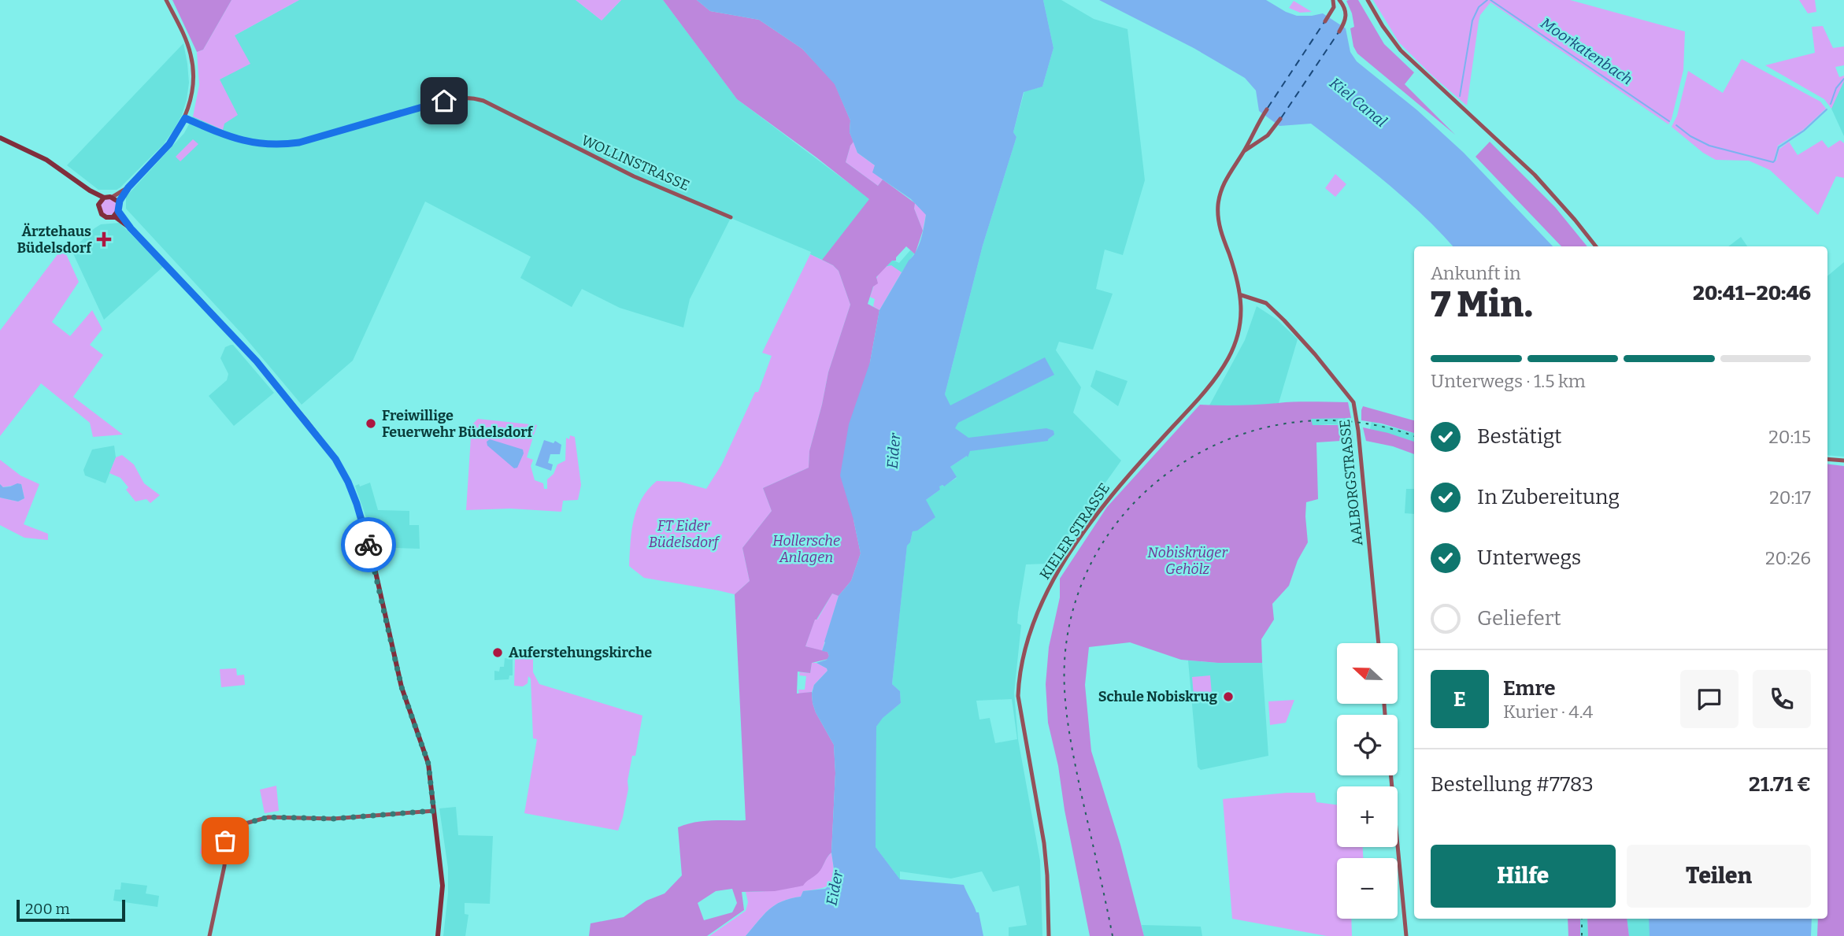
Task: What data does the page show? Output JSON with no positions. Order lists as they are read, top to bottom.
{
  "streets": {
    "main road": ["WOLLINSTRASSE", "AALBORGSTRASSE", "KIELER STRASSE"]
  },
  "crossings": [
    ["AALBORGSTRASSE", "KIELER STRASSE"]
  ],
  "water": ["Moorkatenbach", "Kiel Canal", "Eider"],
  "parks": ["FT Eider Büdelsdorf", "Hollersche Anlagen", "Nobiskrüger Gehölz"],
  "places": {
    "health": ["Ärztehaus Büdelsdorf"],
    "other": ["Freiwillige Feuerwehr Büdelsdorf", "Auferstehungskirche", "Schule Nobiskrug"]
  },
  "scale_bar": "200 m",
  "north": "left",
  "page": {
    "heading": ["7 Min.", "Ankunft in", "20:41–20:46"],
    "panel": [
      "Emre",
      "Kurier · 4.4",
      "Bestellung #7783",
      "21.71 €"
    ],
    "bar": "Unterwegs · 1.5 km",
    "list": [
      ["Bestätigt", "20:15"],
      ["In Zubereitung", "20:17"],
      ["Unterwegs", "20:26"],
      "Geliefert"
    ],
    "map_buttons": ["+", "−"],
    "round": "E",
    "buttons": ["Hilfe", "Teilen"],
    "scale": "200 m"
  }
}
